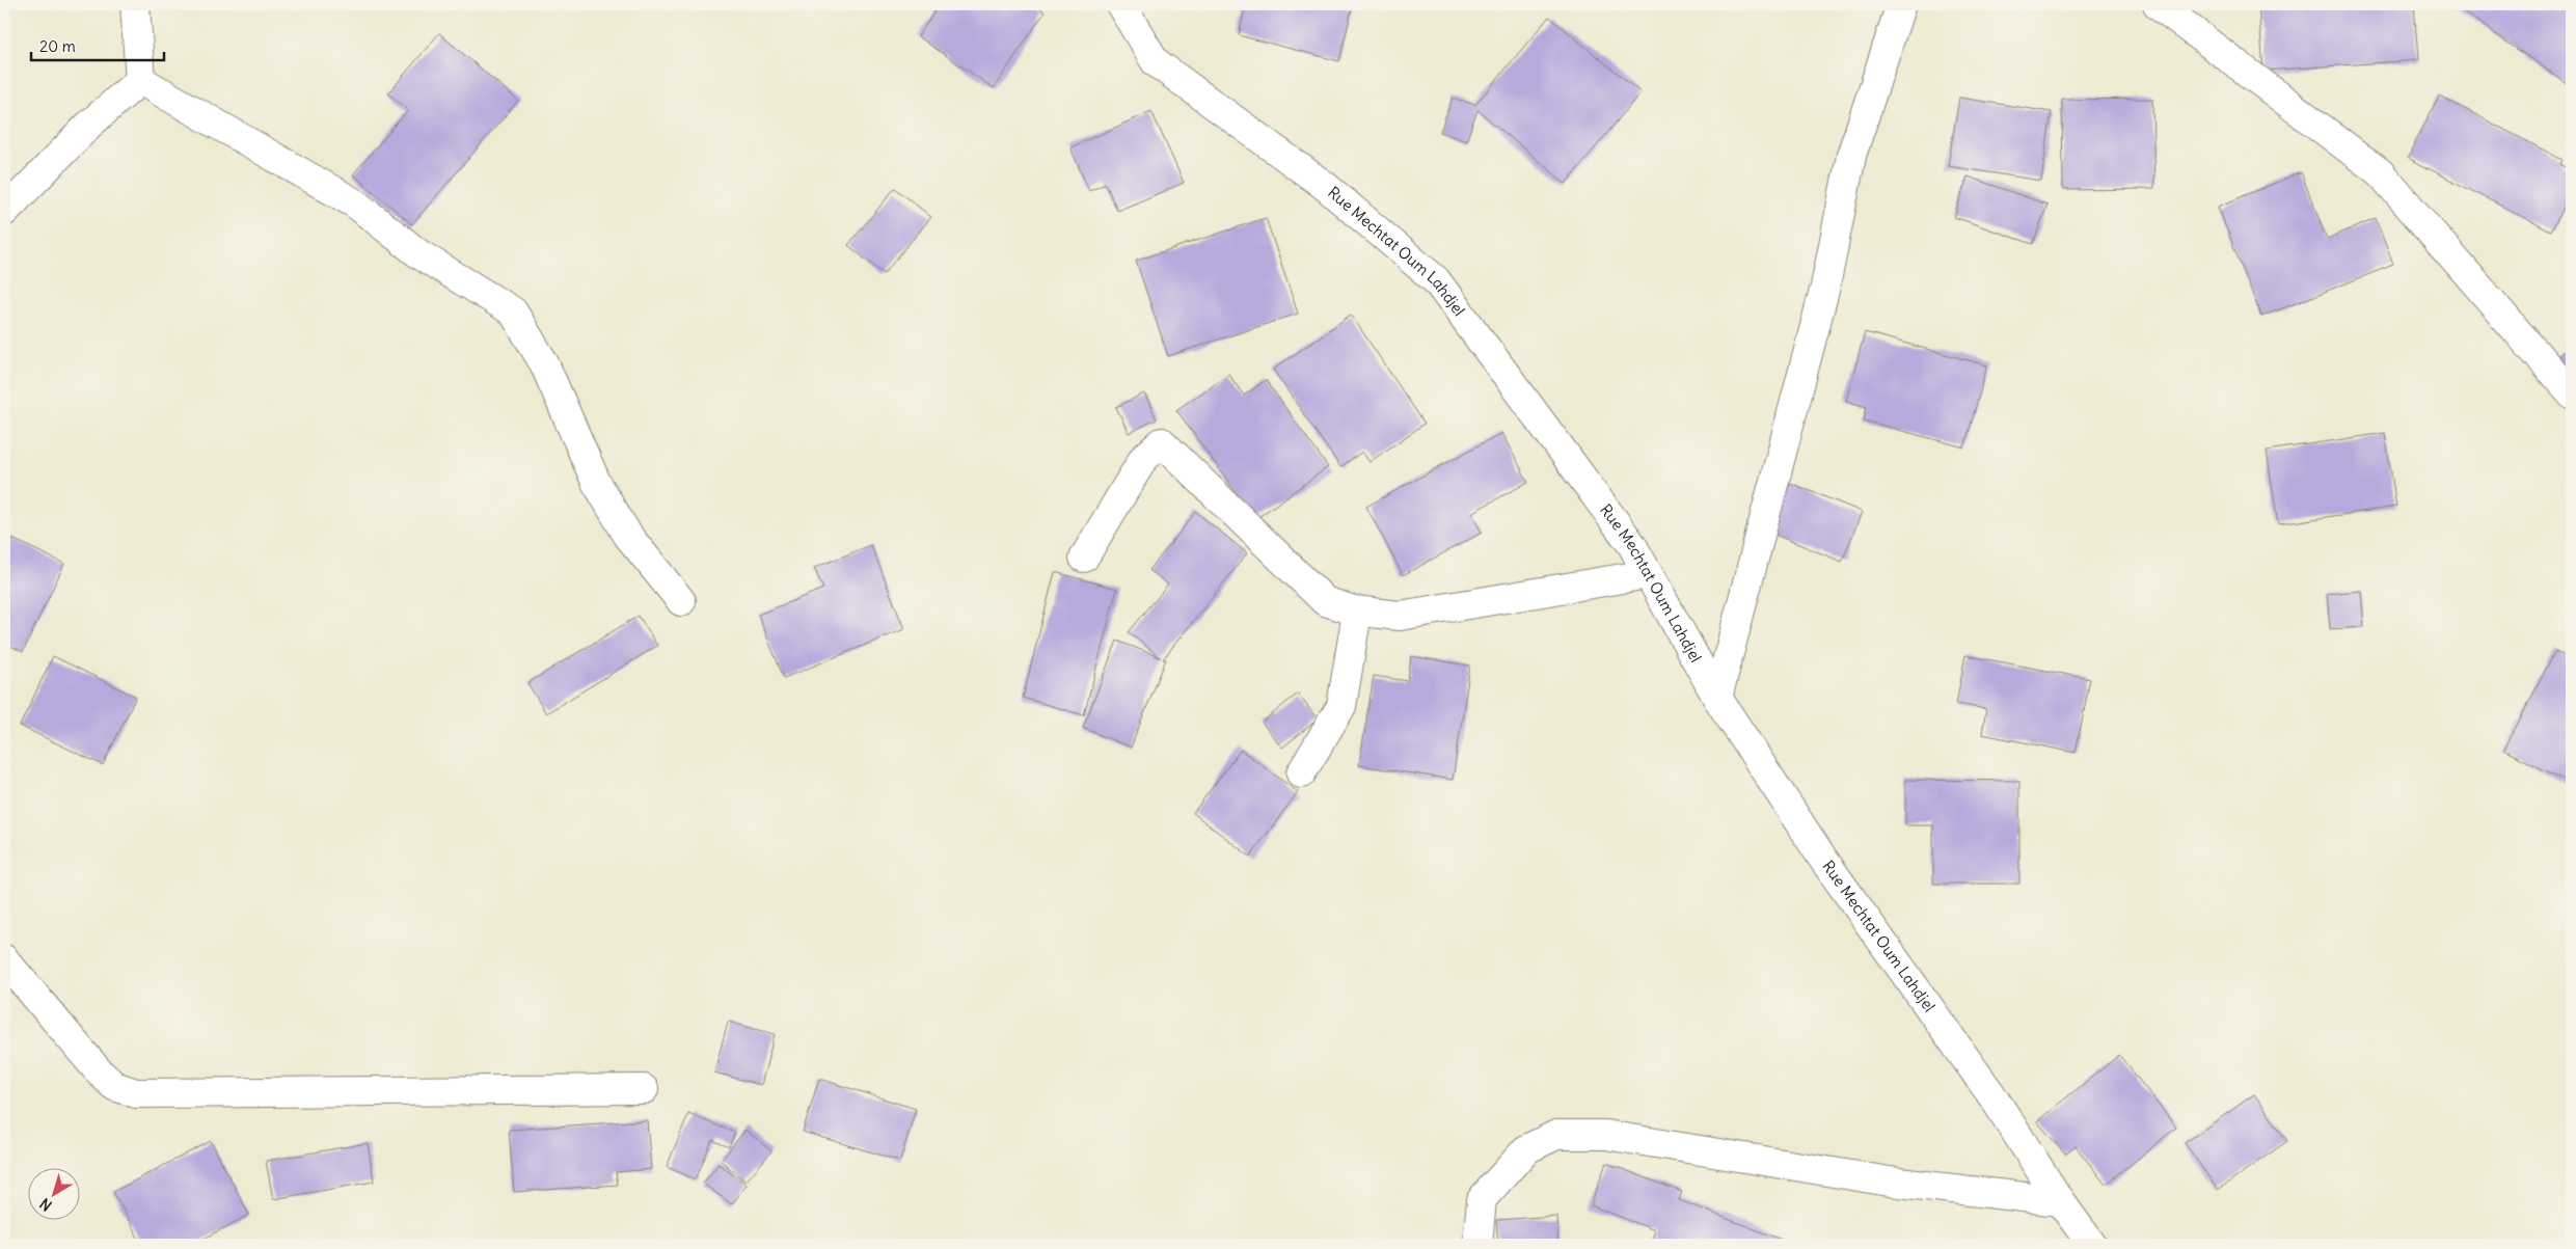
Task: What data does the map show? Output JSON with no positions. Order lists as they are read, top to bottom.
{
  "streets": {
    "street": ["Rue Mechtat Oum Lahdjel"]
  },
  "scale_bar": "20 m",
  "north": "bottom left"
}
